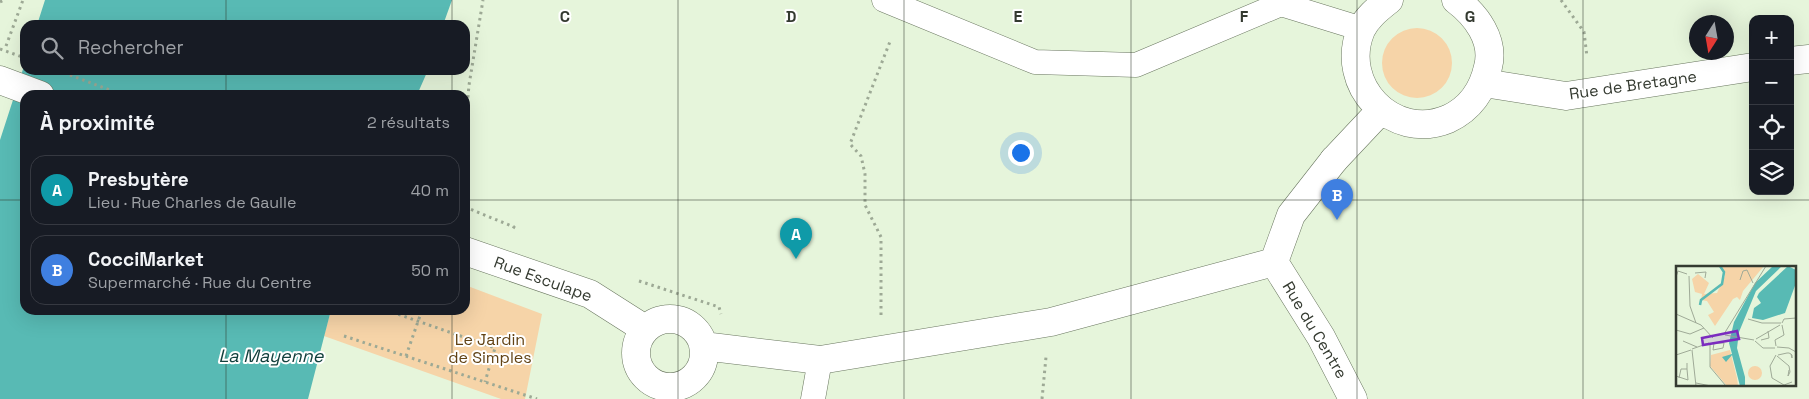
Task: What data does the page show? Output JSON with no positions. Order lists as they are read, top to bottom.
{
  "streets": {
    "street": ["Rue de Bretagne", "Rue Esculape", "Rue du Centre"]
  },
  "water": ["La Mayenne"],
  "parks": ["Le Jardin de Simples"],
  "north": "bottom",
  "page": {
    "map_buttons": ["+", "−"],
    "search": "Rechercher",
    "heading": ["À proximité", "2 résultats"],
    "list": [
      {
        "mark": "A",
        "name": "Presbytère",
        "note": "Lieu · Rue Charles de Gaulle",
        "value": "40 m"
      },
      {
        "mark": "B",
        "name": "CocciMarket",
        "note": "Supermarché · Rue du Centre",
        "value": "50 m"
      }
    ],
    "pins": ["B", "A"]
  },
  "grid": {
    "columns": [
      "C",
      "D",
      "E",
      "F",
      "G"
    ]
  }
}
